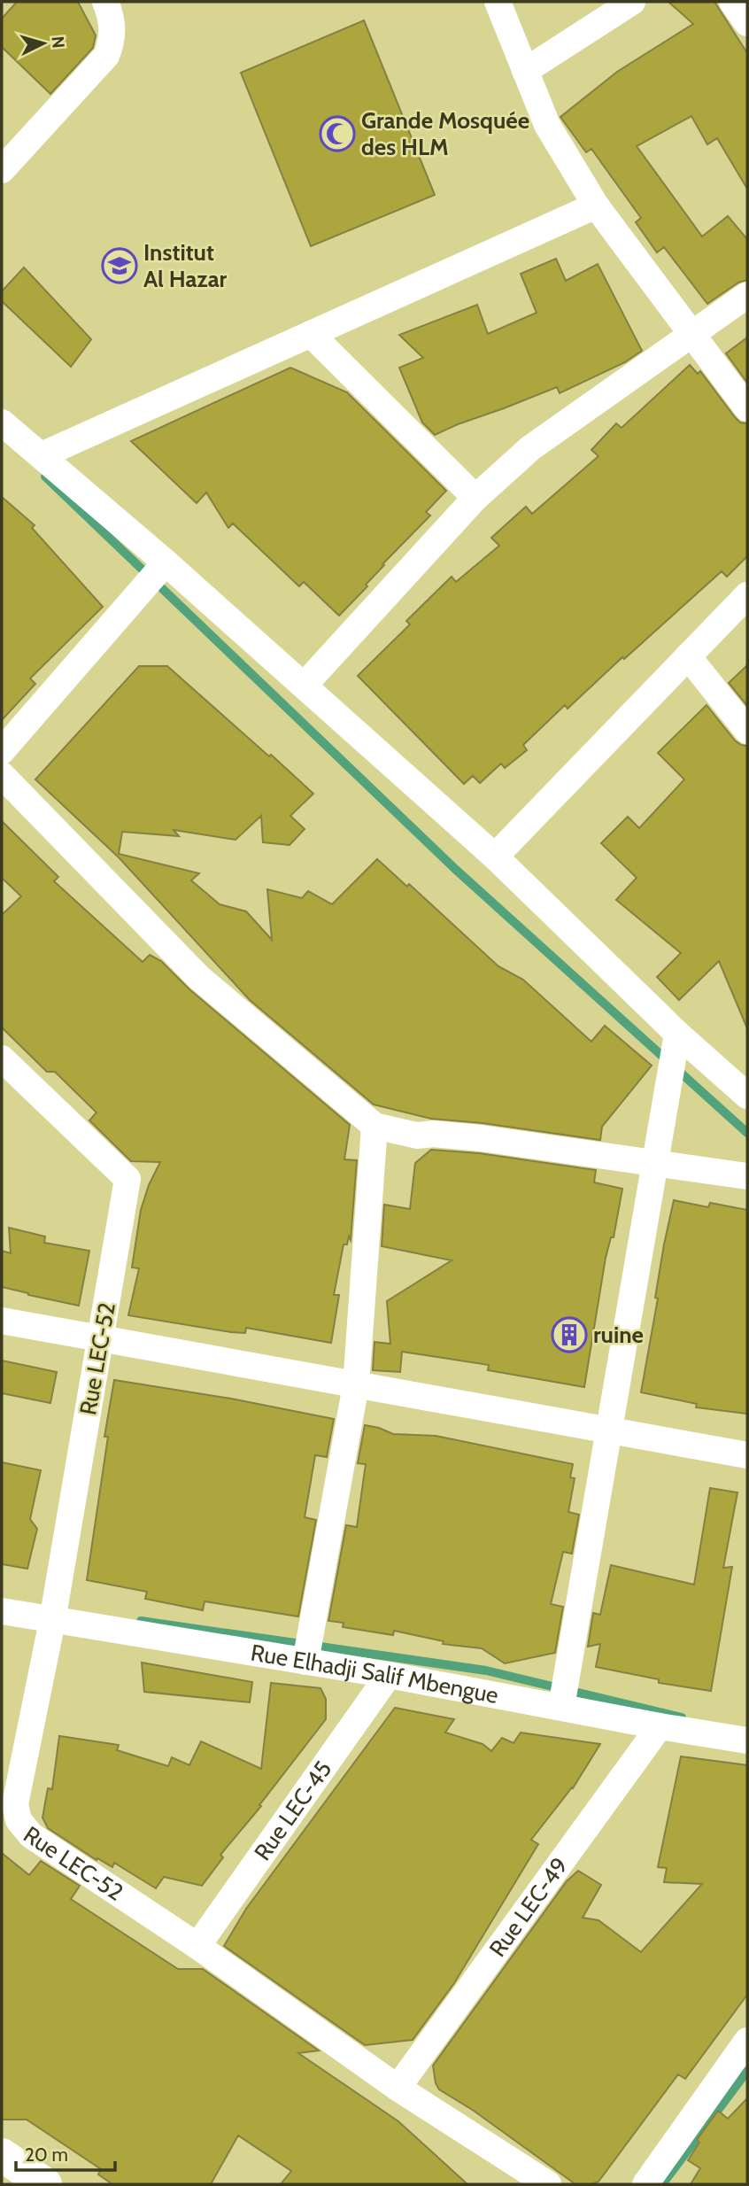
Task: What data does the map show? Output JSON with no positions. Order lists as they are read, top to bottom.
{
  "streets": {
    "street": [
      "Rue LEC-52",
      "Rue Elhadji Salif Mbengue",
      "Rue LEC-45",
      "Rue LEC-49"
    ]
  },
  "crossings": [
    ["Rue LEC-52", "Rue Elhadji Salif Mbengue"],
    ["Rue LEC-52", "Rue LEC-45"],
    ["Rue LEC-52", "Rue LEC-49"],
    ["Rue Elhadji Salif Mbengue", "Rue LEC-45"],
    ["Rue Elhadji Salif Mbengue", "Rue LEC-49"]
  ],
  "places": {
    "mosque": ["Grande Mosquée des HLM"],
    "school or university": ["Institut Al Hazar"],
    "building": ["ruine"]
  },
  "scale_bar": "20 m",
  "north": "right"
}
